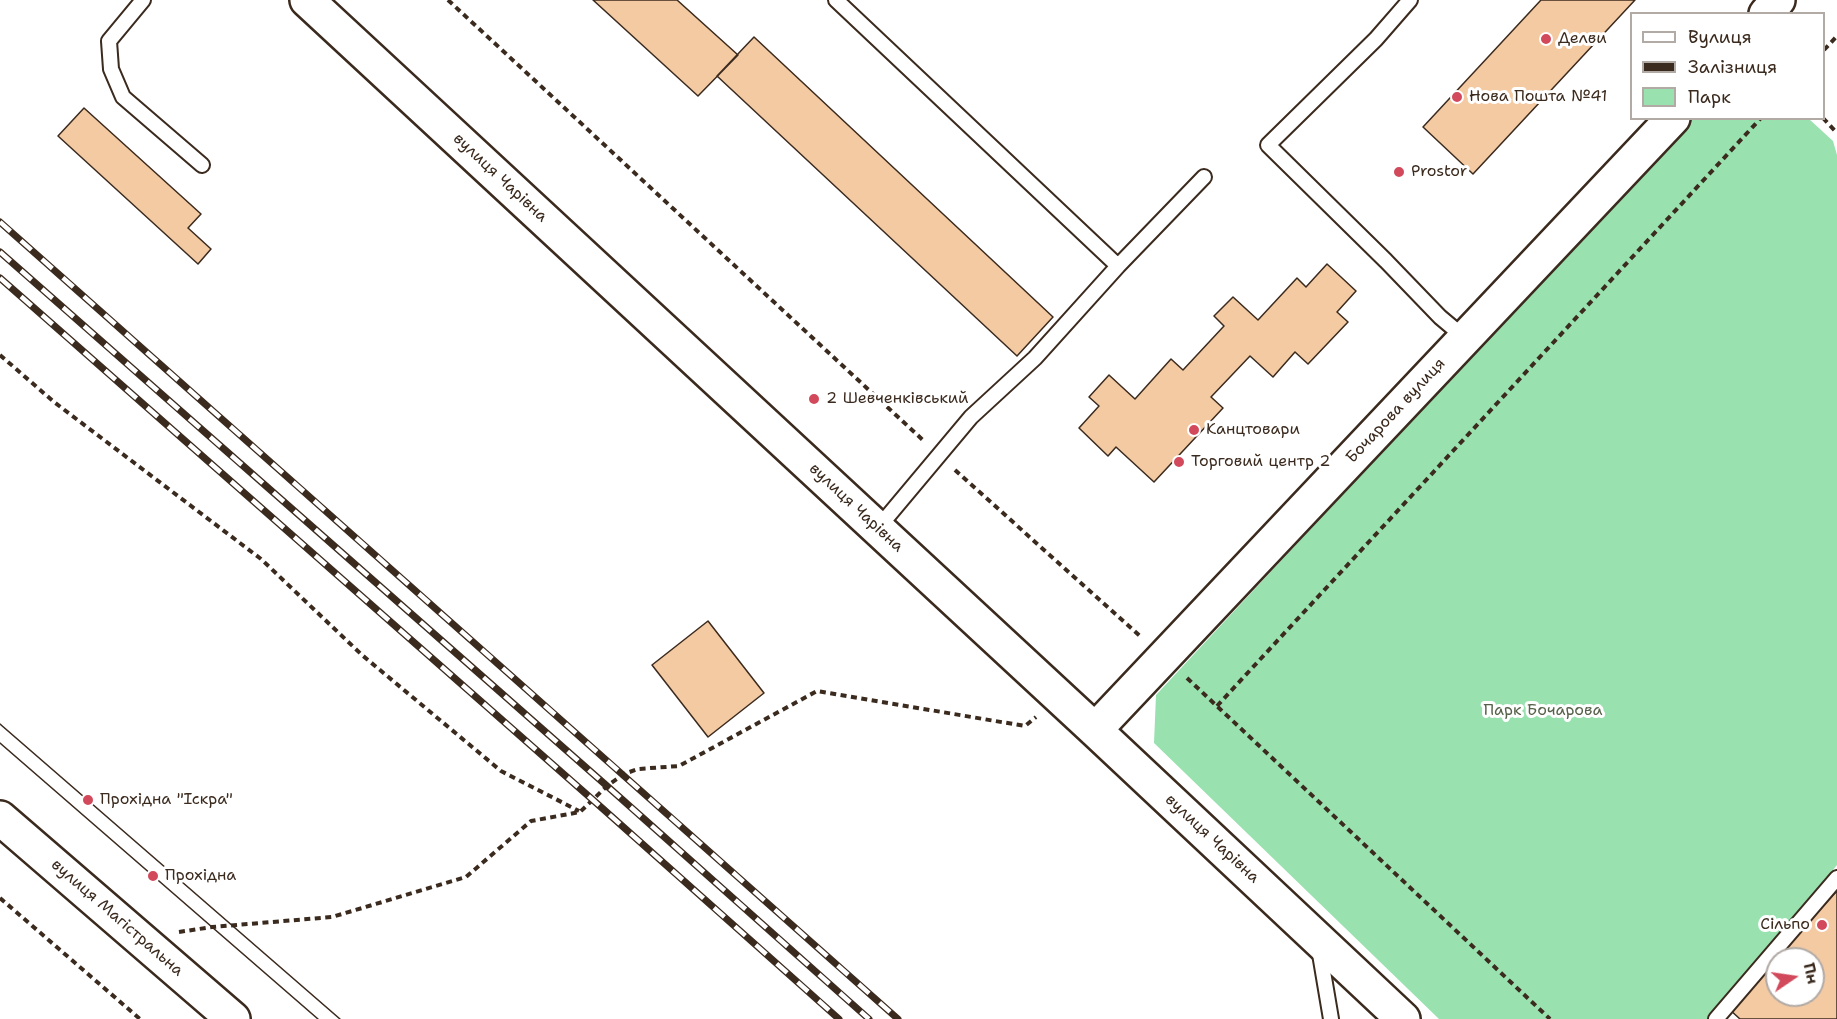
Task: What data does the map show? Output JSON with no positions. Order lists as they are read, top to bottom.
{
  "streets": {
    "main road": ["вулиця Чарівна", "Бочарова вулиця", "вулиця Магістральна"]
  },
  "crossings": [
    ["вулиця Чарівна", "Бочарова вулиця"]
  ],
  "parks": ["Парк Бочарова"],
  "places": [
    "Делви",
    "Нова Пошта №41",
    "Prostor",
    "2 Шевченківський",
    "Канцтовари",
    "Торговий центр 2",
    "Прохідна \"Іскра\"",
    "Прохідна",
    "Сільпо"
  ],
  "legend": ["Вулиця", "Залізниця", "Парк"],
  "north": "right"
}
